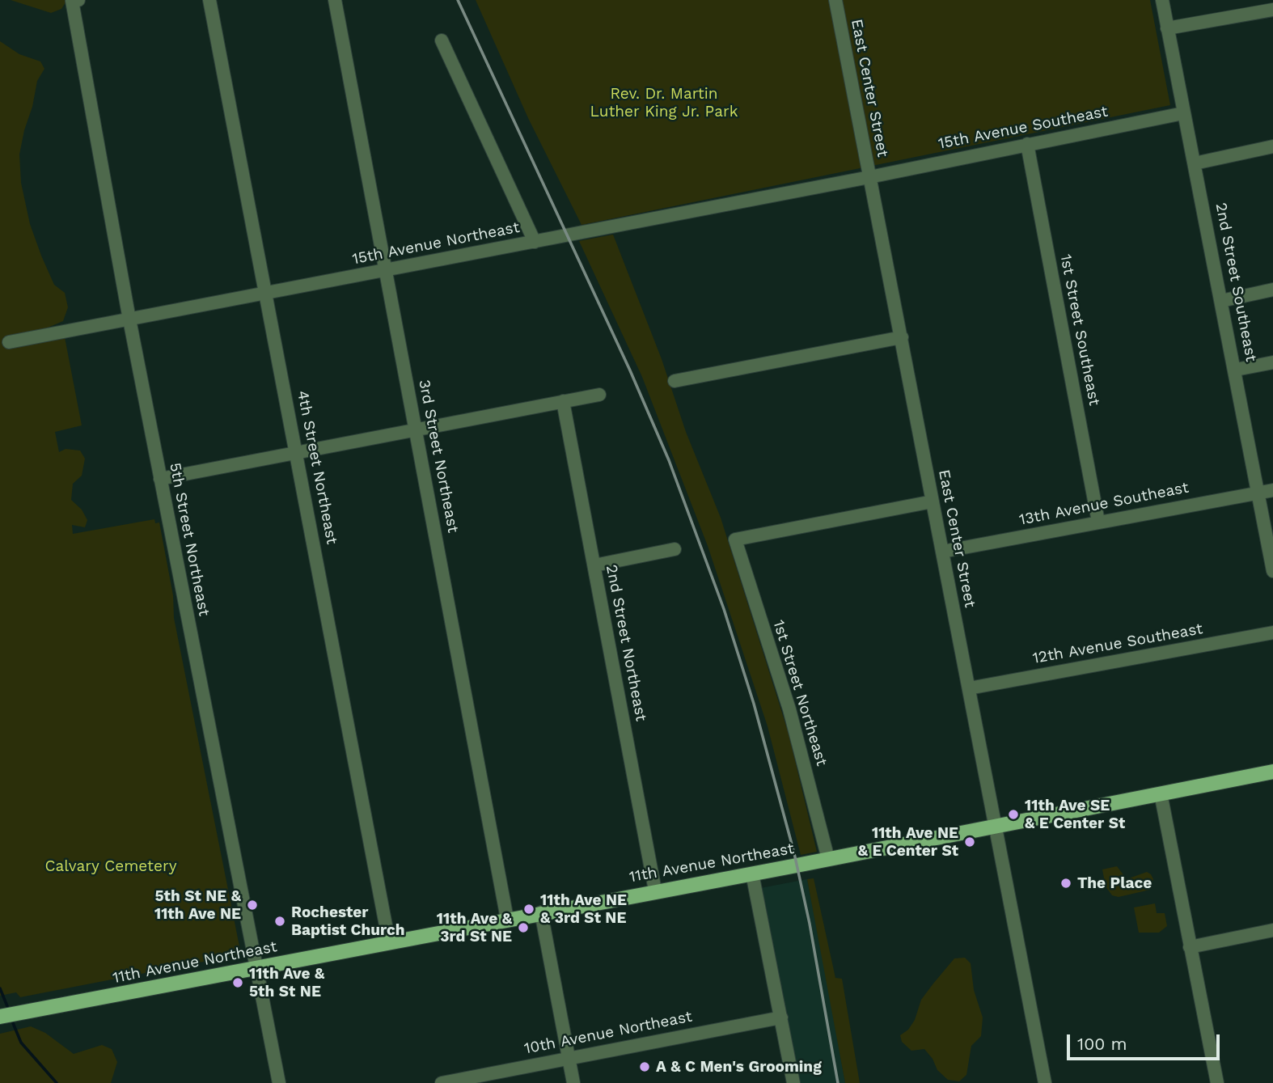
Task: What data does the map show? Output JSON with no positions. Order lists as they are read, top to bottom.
{
  "streets": {
    "main road": ["11th Avenue Northeast"],
    "street": [
      "East Center Street",
      "15th Avenue Southeast",
      "15th Avenue Northeast",
      "2nd Street Southeast",
      "1st Street Southeast",
      "3rd Street Northeast",
      "4th Street Northeast",
      "13th Avenue Southeast",
      "5th Street Northeast",
      "2nd Street Northeast",
      "12th Avenue Southeast",
      "1st Street Northeast",
      "10th Avenue Northeast"
    ]
  },
  "crossings": [
    ["East Center Street", "15th Avenue Southeast"],
    ["East Center Street", "15th Avenue Northeast"],
    ["East Center Street", "13th Avenue Southeast"],
    ["East Center Street", "12th Avenue Southeast"],
    ["East Center Street", "1st Street Northeast"],
    ["East Center Street", "11th Avenue Northeast"],
    ["15th Avenue Southeast", "15th Avenue Northeast"],
    ["15th Avenue Southeast", "2nd Street Southeast"],
    ["15th Avenue Southeast", "1st Street Southeast"],
    ["15th Avenue Northeast", "3rd Street Northeast"],
    ["15th Avenue Northeast", "4th Street Northeast"],
    ["15th Avenue Northeast", "5th Street Northeast"],
    ["2nd Street Southeast", "13th Avenue Southeast"],
    ["1st Street Southeast", "13th Avenue Southeast"],
    ["3rd Street Northeast", "11th Avenue Northeast"],
    ["4th Street Northeast", "11th Avenue Northeast"],
    ["5th Street Northeast", "11th Avenue Northeast"],
    ["2nd Street Northeast", "11th Avenue Northeast"],
    ["1st Street Northeast", "11th Avenue Northeast"]
  ],
  "parks": ["Rev. Dr. Martin Luther King Jr. Park", "Calvary Cemetery"],
  "places": [
    "11th Ave SE & E Center St",
    "11th Ave NE & E Center St",
    "The Place",
    "5th St NE & 11th Ave NE",
    "11th Ave NE & 3rd St NE",
    "Rochester Baptist Church",
    "11th Ave & 3rd St NE",
    "11th Ave & 5th St NE",
    "A & C Men's Grooming"
  ],
  "scale_bar": "100 m"
}
